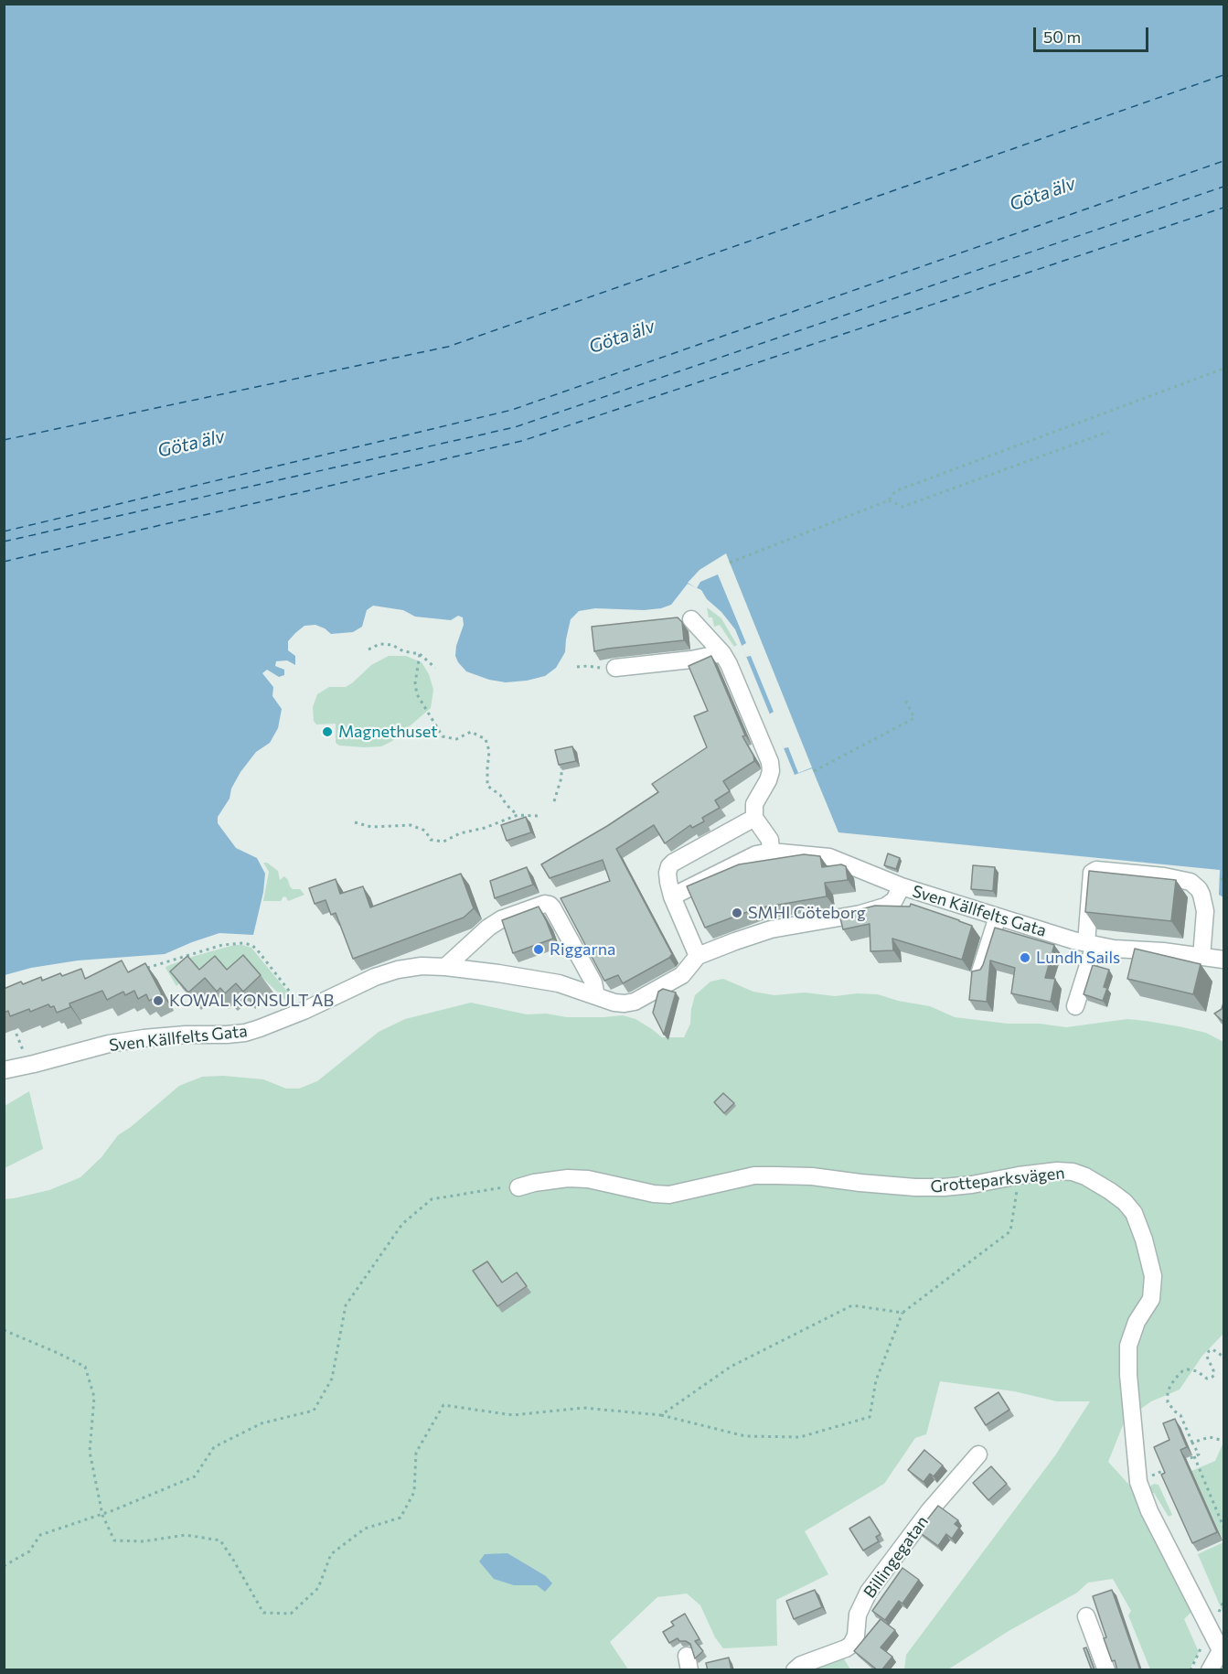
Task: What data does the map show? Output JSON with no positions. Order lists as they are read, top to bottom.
{
  "streets": {
    "street": ["Sven Källfelts Gata", "Grotteparksvägen", "Billingegatan"]
  },
  "water": ["Göta älv"],
  "places": [
    "Magnethuset",
    "SMHI Göteborg",
    "Riggarna",
    "Lundh Sails",
    "KOWAL KONSULT AB"
  ],
  "scale_bar": "50 m"
}
